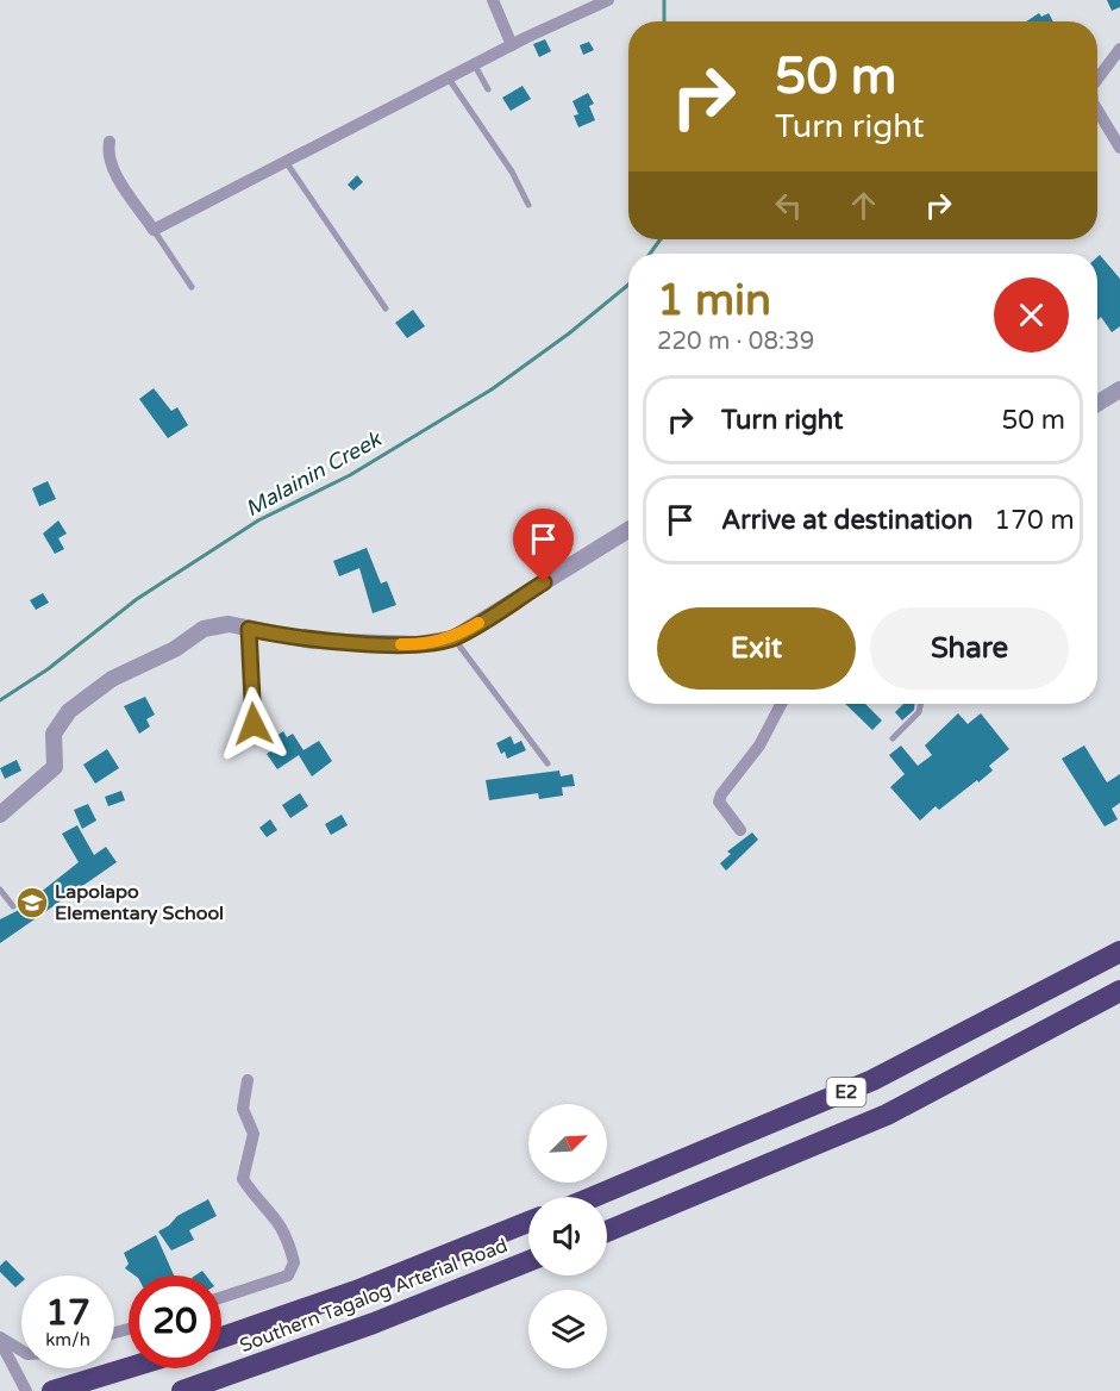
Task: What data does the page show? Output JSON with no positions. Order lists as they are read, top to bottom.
{
  "streets": {
    "highway": ["E2", "Southern Tagalog Arterial Road"]
  },
  "water": ["Malainin Creek"],
  "places": {
    "school or university": ["Lapolapo Elementary School"]
  },
  "north": "top right",
  "page": {
    "turn": ["50 m", "Turn right"],
    "heading": ["1 min", "220 m · 08:39"],
    "list": [
      {
        "name": "Turn right",
        "value": "50 m"
      },
      {
        "name": "Arrive at destination",
        "value": "170 m"
      }
    ],
    "buttons": ["Exit", "Share"],
    "speed": "17 km/h",
    "limit": "20"
  }
}
